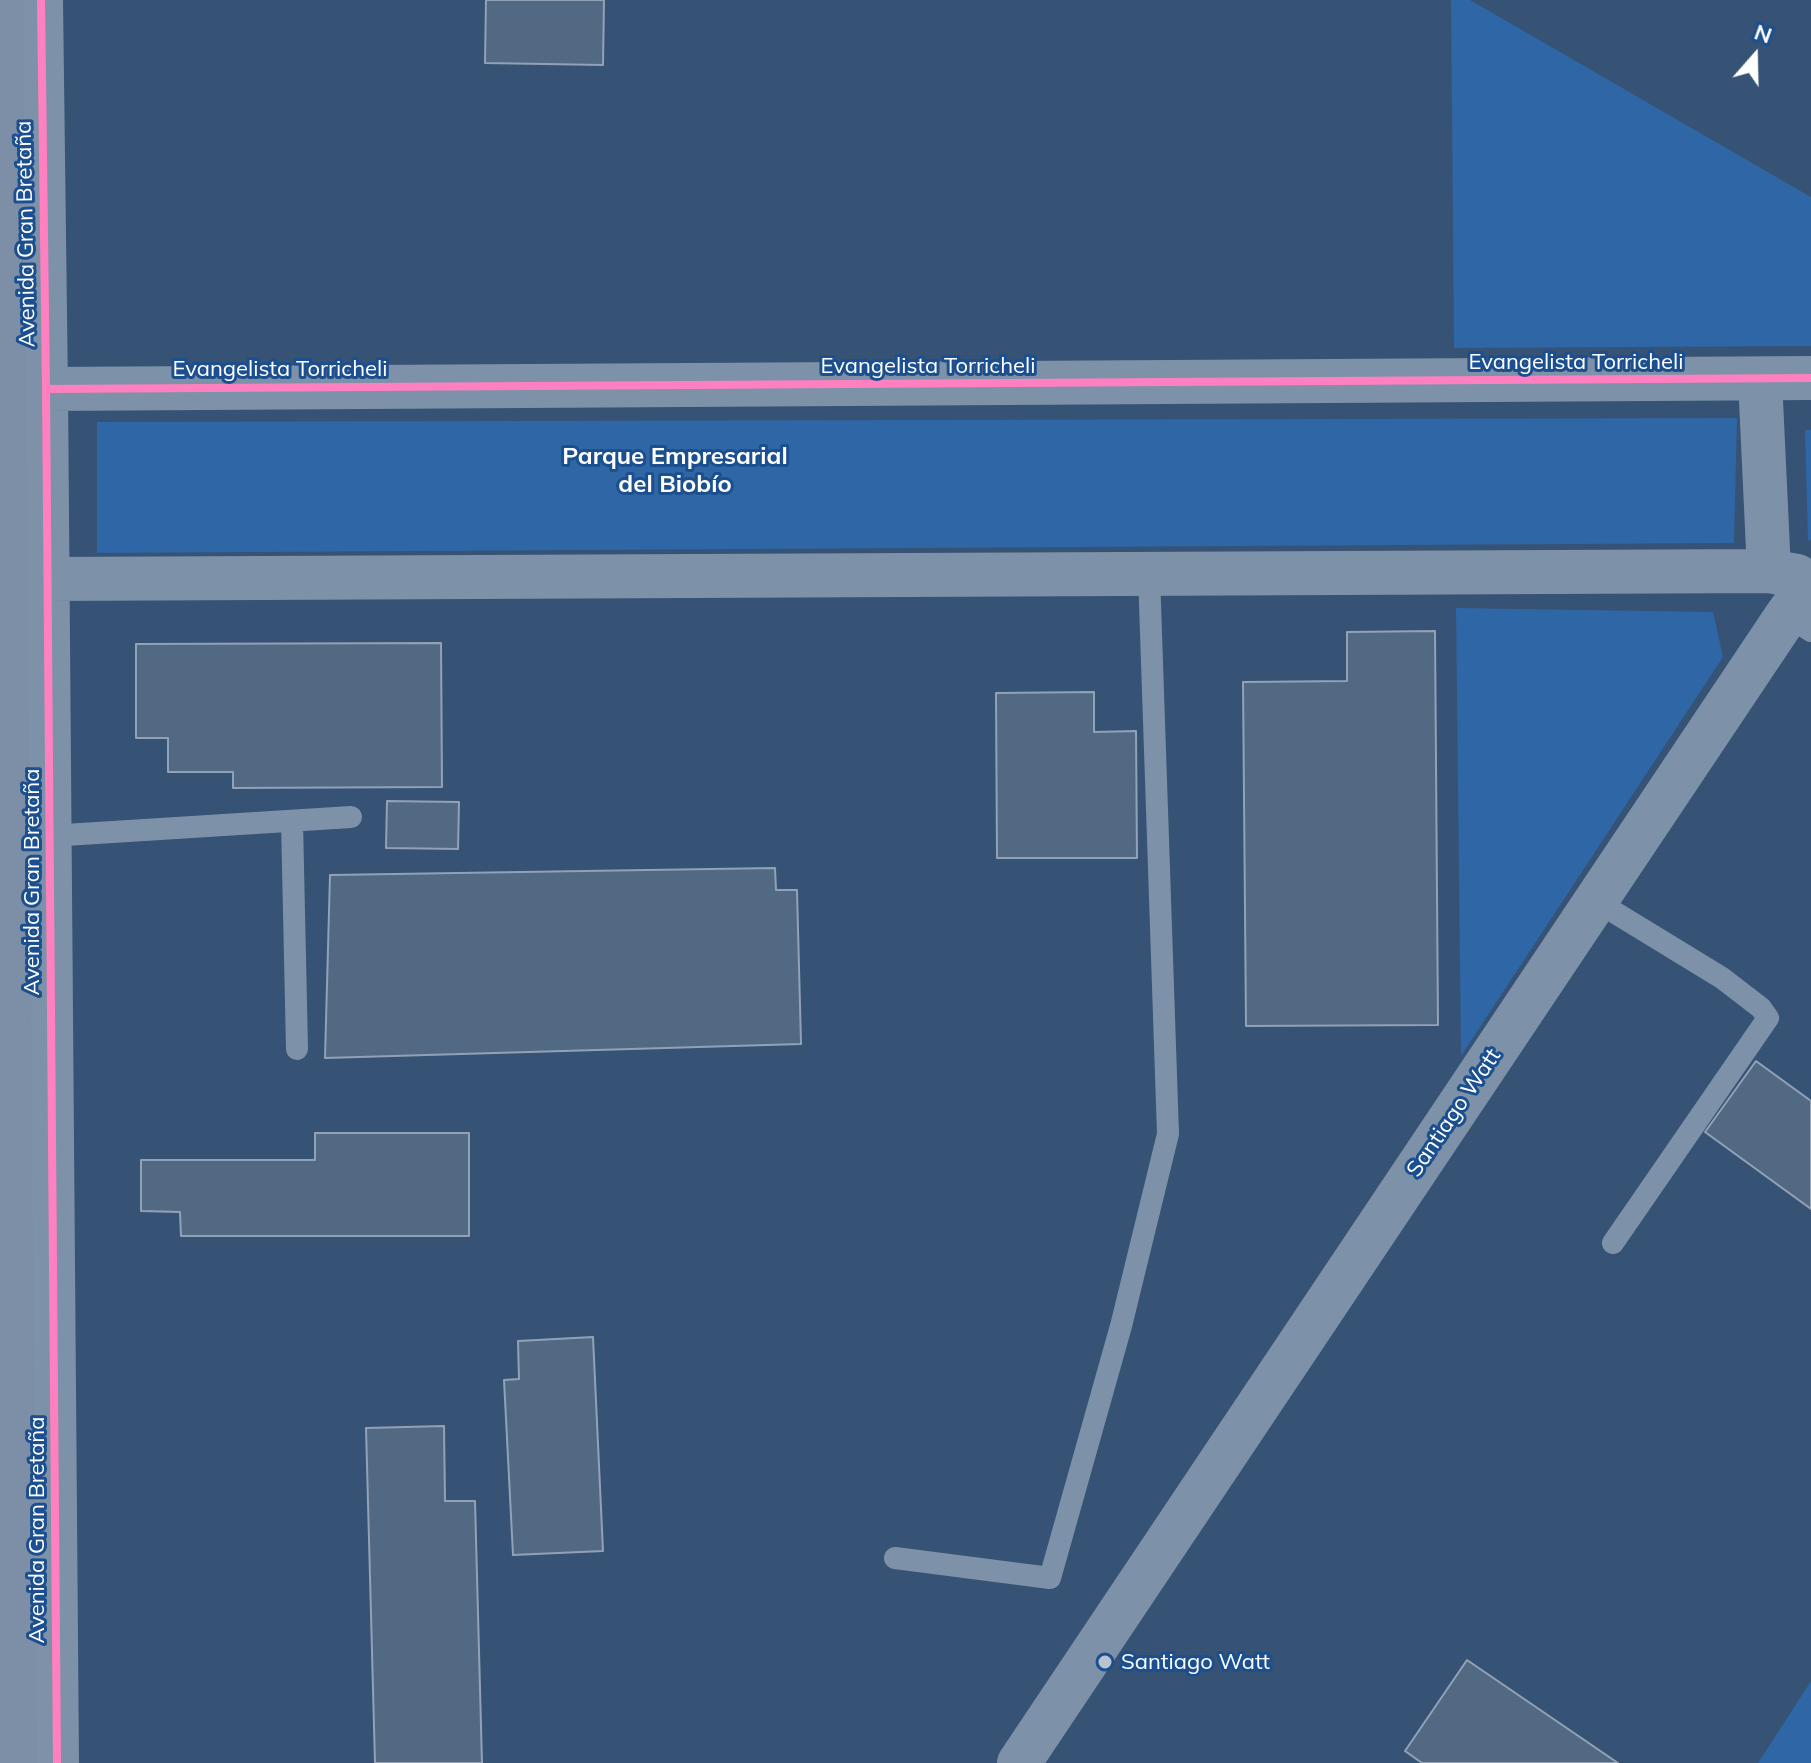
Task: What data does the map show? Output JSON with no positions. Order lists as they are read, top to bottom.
{
  "streets": {
    "main road": ["Avenida Gran Bretaña"],
    "street": ["Evangelista Torricheli", "Santiago Watt"]
  },
  "crossings": [
    ["Avenida Gran Bretaña", "Evangelista Torricheli"]
  ],
  "districts": ["Parque Empresarial del Biobío"],
  "places": ["Santiago Watt"],
  "north": "top"
}
